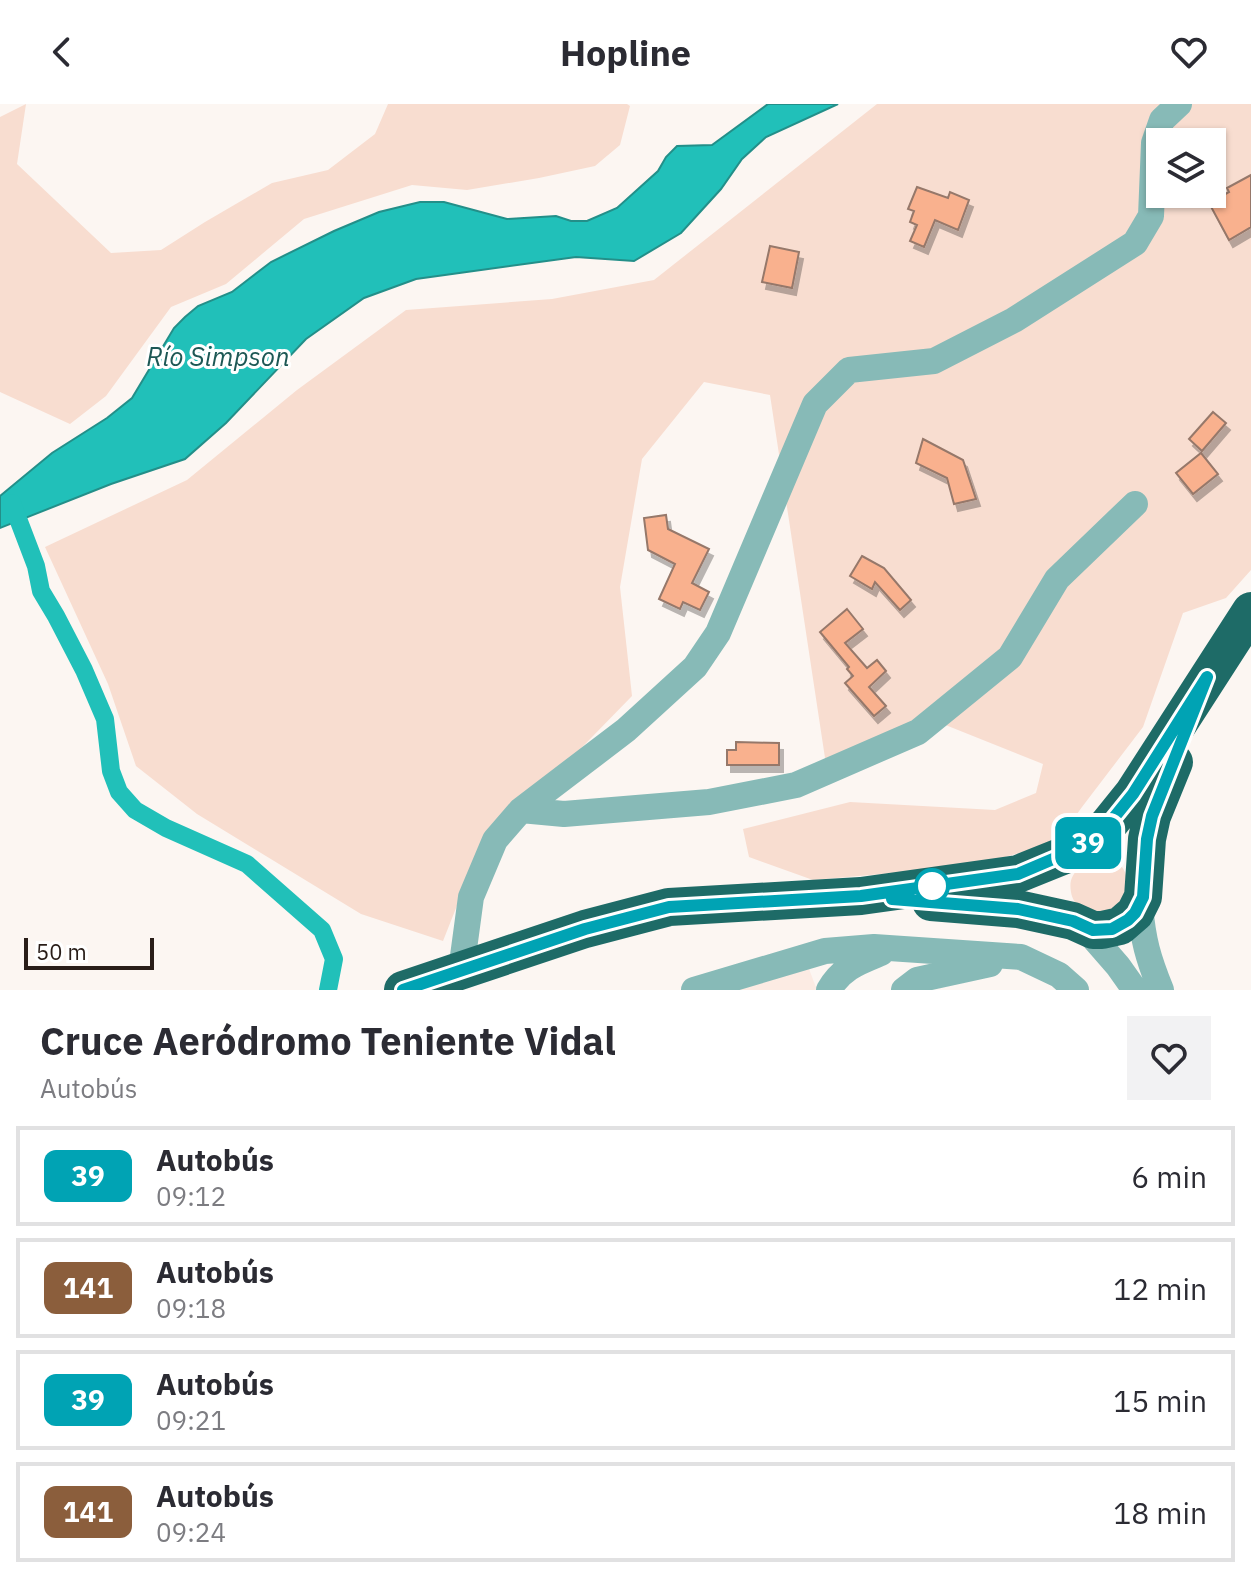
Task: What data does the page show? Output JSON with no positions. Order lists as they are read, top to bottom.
{
  "water": ["Río Simpson"],
  "lines": ["bus line 39"],
  "scale_bar": "50 m",
  "page": {
    "header": "Hopline",
    "on_map": "39",
    "scale": "50 m",
    "heading": ["Cruce Aeródromo Teniente Vidal", "Autobús"],
    "list": [
      {
        "mark": "39",
        "name": "Autobús",
        "note": "09:12",
        "value": "6 min"
      },
      {
        "mark": "141",
        "name": "Autobús",
        "note": "09:18",
        "value": "12 min"
      },
      {
        "mark": "39",
        "name": "Autobús",
        "note": "09:21",
        "value": "15 min"
      },
      {
        "mark": "141",
        "name": "Autobús",
        "note": "09:24",
        "value": "18 min"
      }
    ]
  }
}
